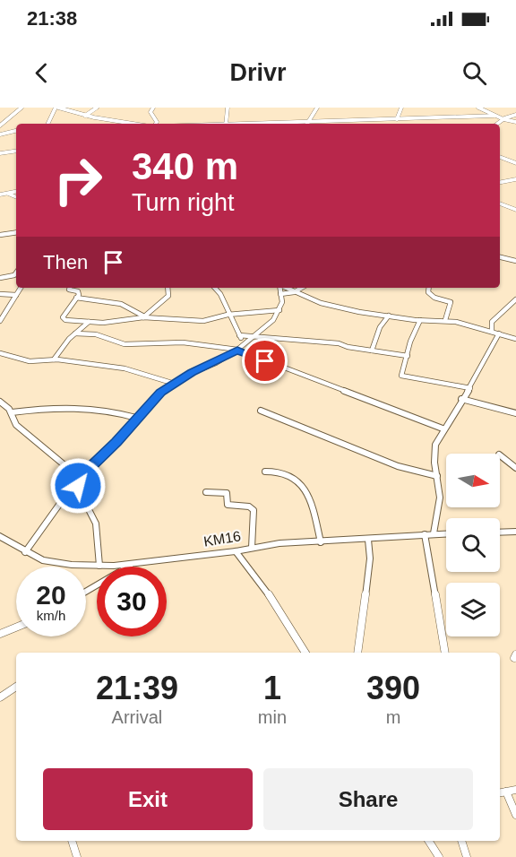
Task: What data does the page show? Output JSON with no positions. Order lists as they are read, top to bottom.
{
  "streets": {
    "street": ["KM16"]
  },
  "north": "right",
  "page": {
    "status": "21:38",
    "header": "Drivr",
    "turn": ["340 m", "Turn right"],
    "then": "Then",
    "speed": "20 km/h",
    "limit": "30",
    "eta": [
      "21:39",
      "Arrival",
      "1",
      "min",
      "390",
      "m"
    ],
    "buttons": ["Exit", "Share"]
  }
}
